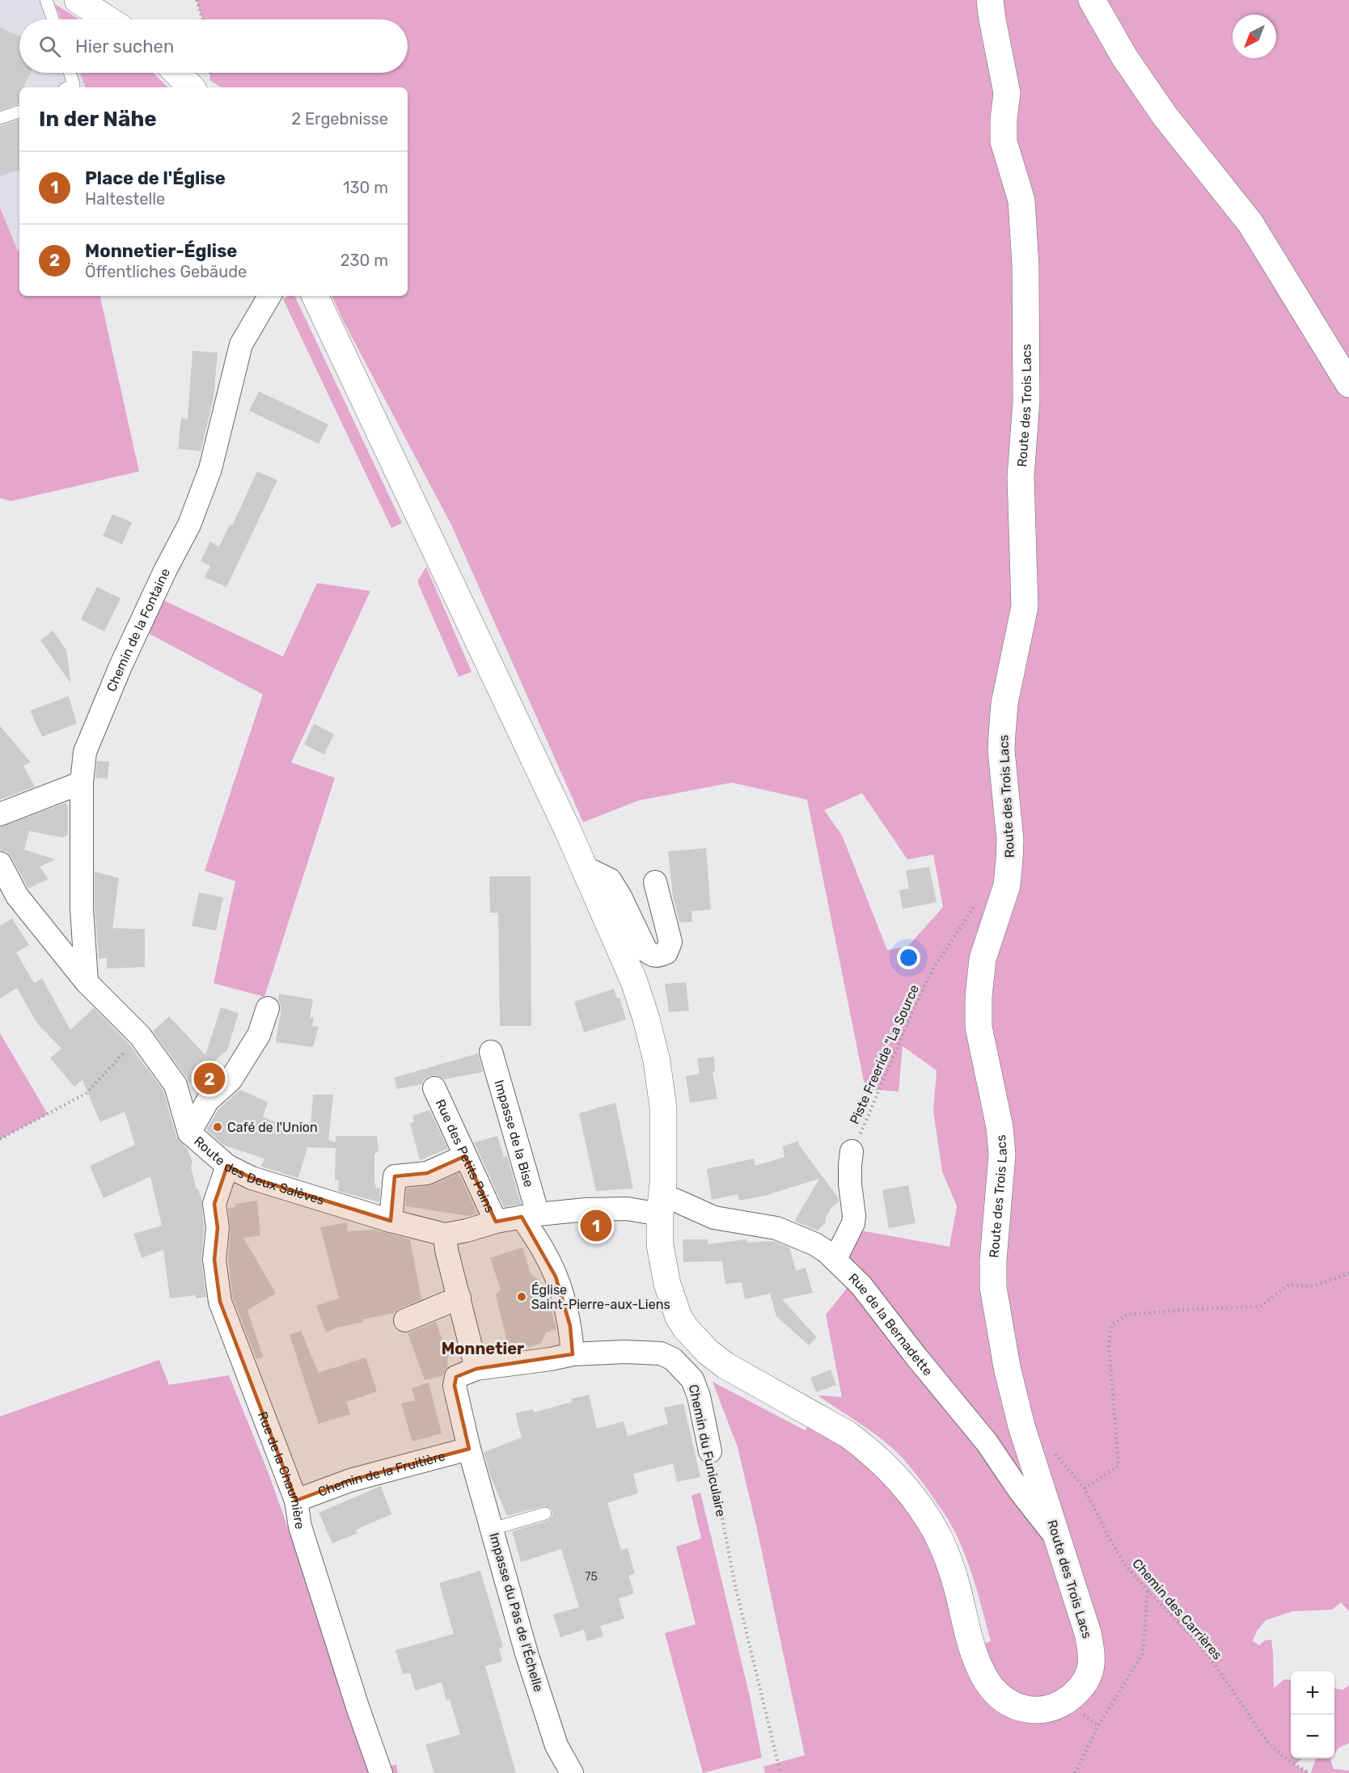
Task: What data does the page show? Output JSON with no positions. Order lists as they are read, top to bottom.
{
  "streets": {
    "street": [
      "Route des Trois Lacs",
      "Chemin de la Fontaine",
      "Impasse de la Bise",
      "Rue des Petits Pains",
      "Route des Deux Salèves",
      "Rue de la Bernadette",
      "Chemin du Funiculaire",
      "Rue de la Chaumière",
      "Chemin de la Fruitière",
      "Impasse du Pas de l'Échelle"
    ],
    "path": ["Piste Freeride \"La Source", "Chemin des Carrières"]
  },
  "crossings": [
    ["Route des Trois Lacs", "Route des Deux Salèves"],
    ["Route des Trois Lacs", "Rue de la Bernadette"],
    ["Chemin de la Fontaine", "Route des Deux Salèves"],
    ["Impasse de la Bise", "Route des Deux Salèves"],
    ["Impasse de la Bise", "Chemin du Funiculaire"],
    ["Rue des Petits Pains", "Route des Deux Salèves"],
    ["Route des Deux Salèves", "Rue de la Bernadette"],
    ["Route des Deux Salèves", "Rue de la Chaumière"],
    ["Chemin du Funiculaire", "Impasse du Pas de l'Échelle"],
    ["Rue de la Chaumière", "Chemin de la Fruitière"],
    ["Chemin de la Fruitière", "Impasse du Pas de l'Échelle"]
  ],
  "districts": ["Monnetier"],
  "places": ["Café de l'Union", "Église Saint-Pierre-aux-Liens"],
  "house_numbers": ["75"],
  "north": "bottom left",
  "page": {
    "search": "Hier suchen",
    "heading": ["In der Nähe", "2 Ergebnisse"],
    "list": [
      {
        "mark": "1",
        "name": "Place de l'Église",
        "note": "Haltestelle",
        "value": "130 m"
      },
      {
        "mark": "2",
        "name": "Monnetier-Église",
        "note": "Öffentliches Gebäude",
        "value": "230 m"
      }
    ],
    "pins": ["2", "1"],
    "map_buttons": ["+", "−"]
  }
}
